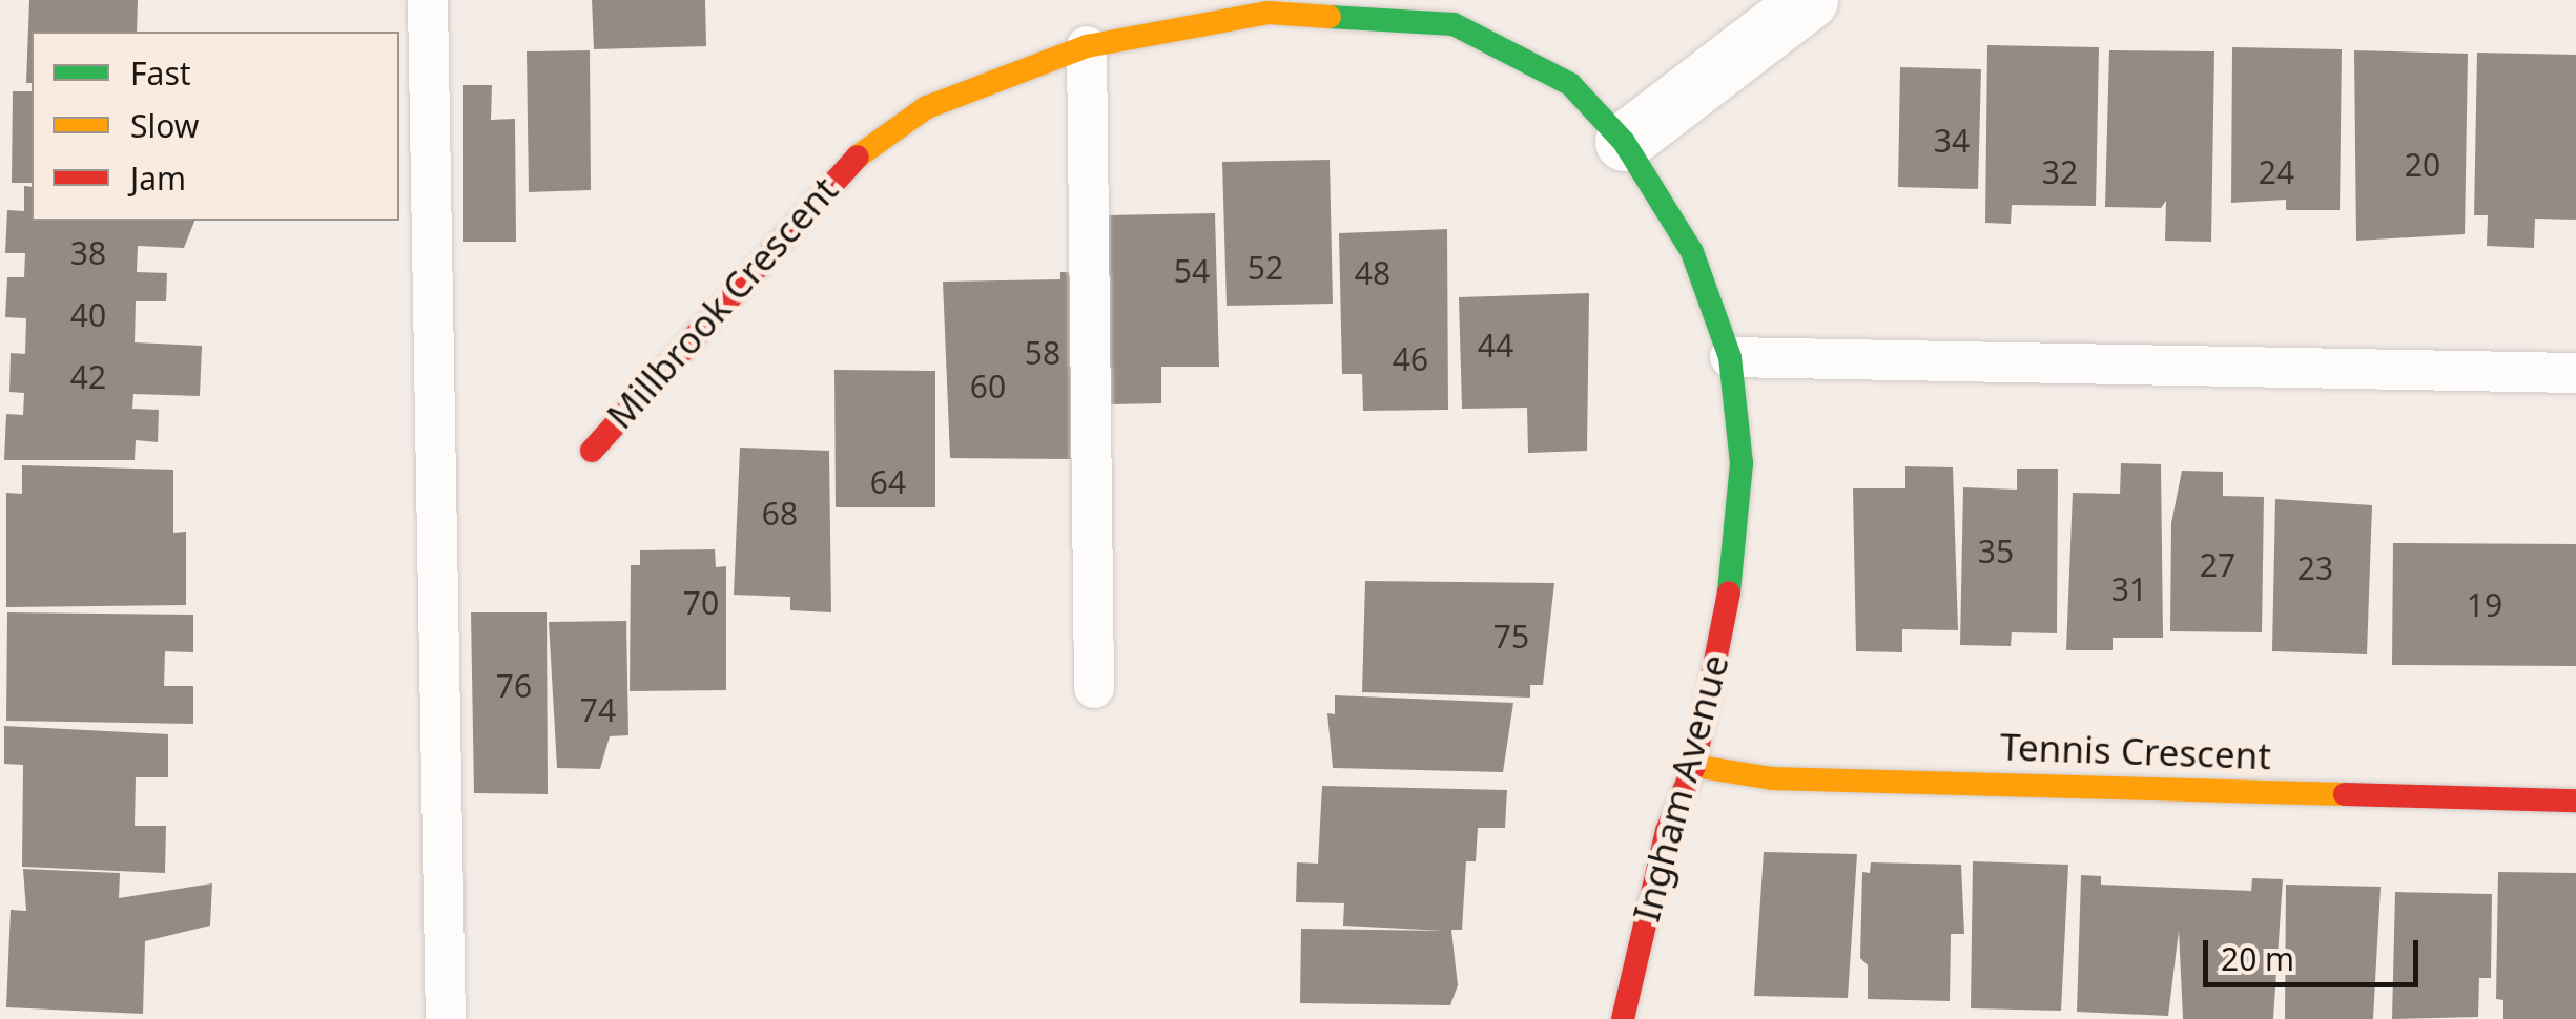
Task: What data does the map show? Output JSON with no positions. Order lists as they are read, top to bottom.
{
  "streets": {
    "street": ["Millbrook Crescent", "Tennis Crescent", "Ingham Avenue"]
  },
  "crossings": [
    ["Millbrook Crescent", "Ingham Avenue"],
    ["Tennis Crescent", "Ingham Avenue"]
  ],
  "house_numbers": [
    "34",
    "20",
    "32",
    "24",
    "38",
    "52",
    "54",
    "48",
    "40",
    "44",
    "58",
    "46",
    "42",
    "60",
    "64",
    "68",
    "35",
    "27",
    "23",
    "31",
    "70",
    "19",
    "75",
    "76",
    "74"
  ],
  "legend": ["Fast", "Slow", "Jam"],
  "scale_bar": "20 m"
}
